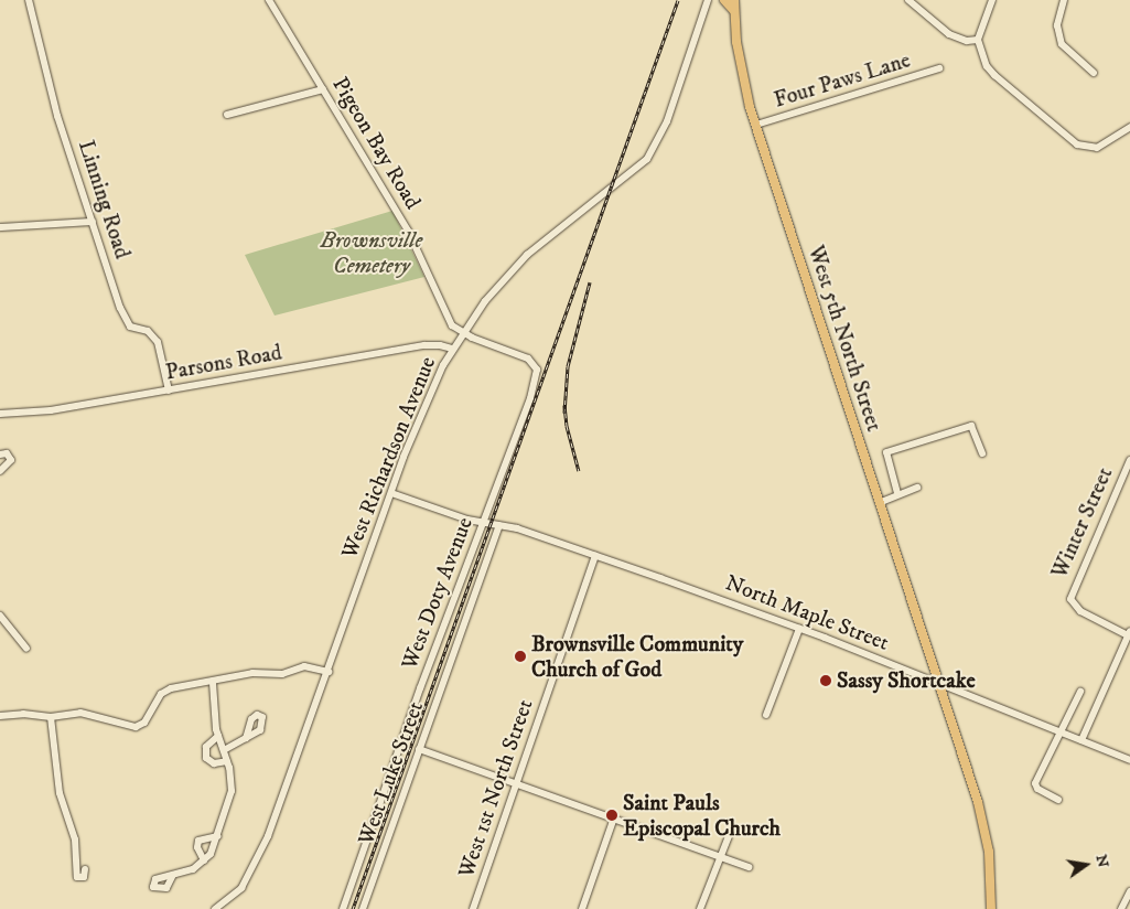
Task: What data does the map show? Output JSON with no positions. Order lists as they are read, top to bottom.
{
  "streets": {
    "main road": ["West 5th North Street"],
    "street": [
      "Four Paws Lane",
      "Pigeon Bay Road",
      "Linning Road",
      "Parsons Road",
      "West Richardson Avenue",
      "Winter Street",
      "West Doty Avenue",
      "North Maple Street",
      "West Luke Street",
      "West 1st North Street"
    ]
  },
  "crossings": [
    ["Four Paws Lane", "West 5th North Street"],
    ["Pigeon Bay Road", "West Richardson Avenue"],
    ["Pigeon Bay Road", "West Doty Avenue"],
    ["Linning Road", "Parsons Road"],
    ["West 5th North Street", "North Maple Street"],
    ["Parsons Road", "West Richardson Avenue"],
    ["West Richardson Avenue", "West Doty Avenue"],
    ["West Richardson Avenue", "North Maple Street"],
    ["Winter Street", "North Maple Street"],
    ["West Doty Avenue", "North Maple Street"],
    ["North Maple Street", "West Luke Street"],
    ["North Maple Street", "West 1st North Street"]
  ],
  "parks": ["Brownsville Cemetery"],
  "places": ["Brownsville Community Church of God", "Sassy Shortcake", "Saint Pauls Episcopal Church"],
  "north": "right"
}
